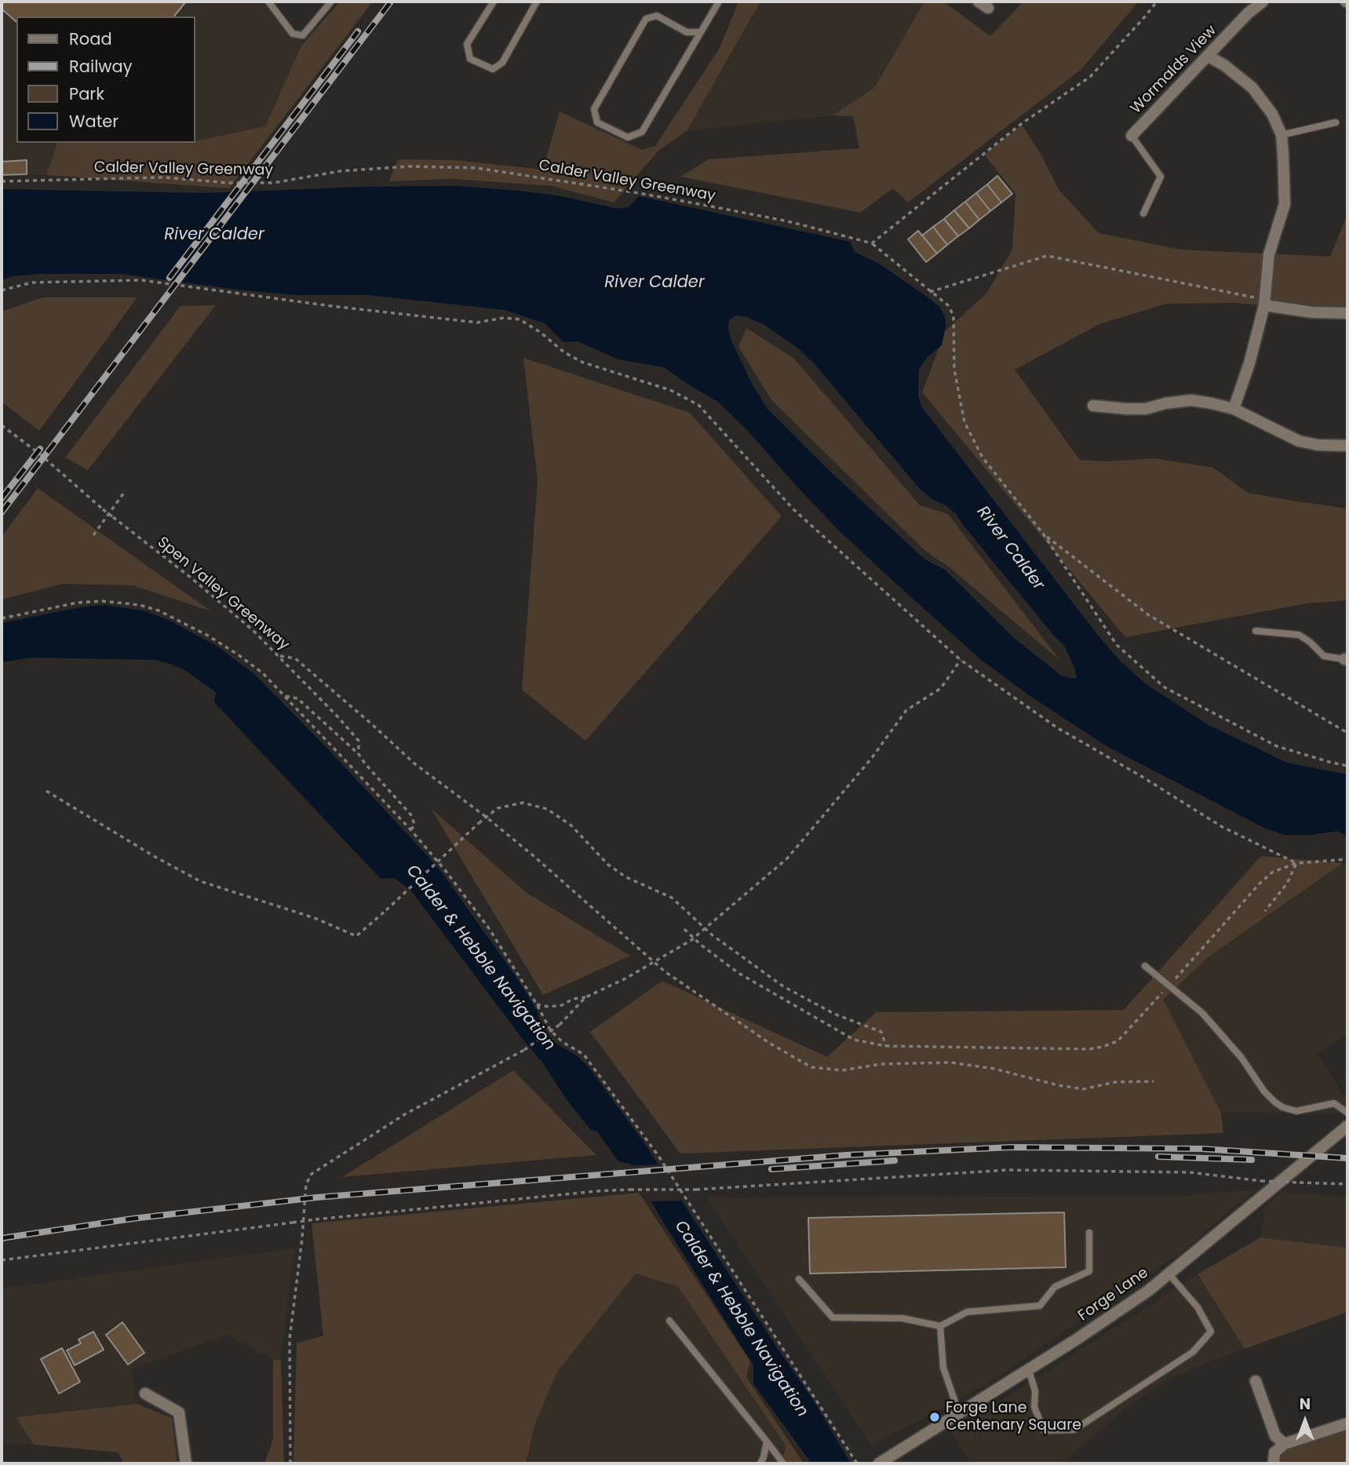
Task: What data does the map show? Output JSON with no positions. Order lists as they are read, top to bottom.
{
  "streets": {
    "street": ["Wormalds View", "Forge Lane"],
    "path": ["Calder Valley Greenway", "Spen Valley Greenway"]
  },
  "water": ["River Calder", "Calder & Hebble Navigation"],
  "places": ["Forge Lane Centenary Square"],
  "legend": [
    "Road",
    "Railway",
    "Park",
    "Water"
  ],
  "north": "top"
}
